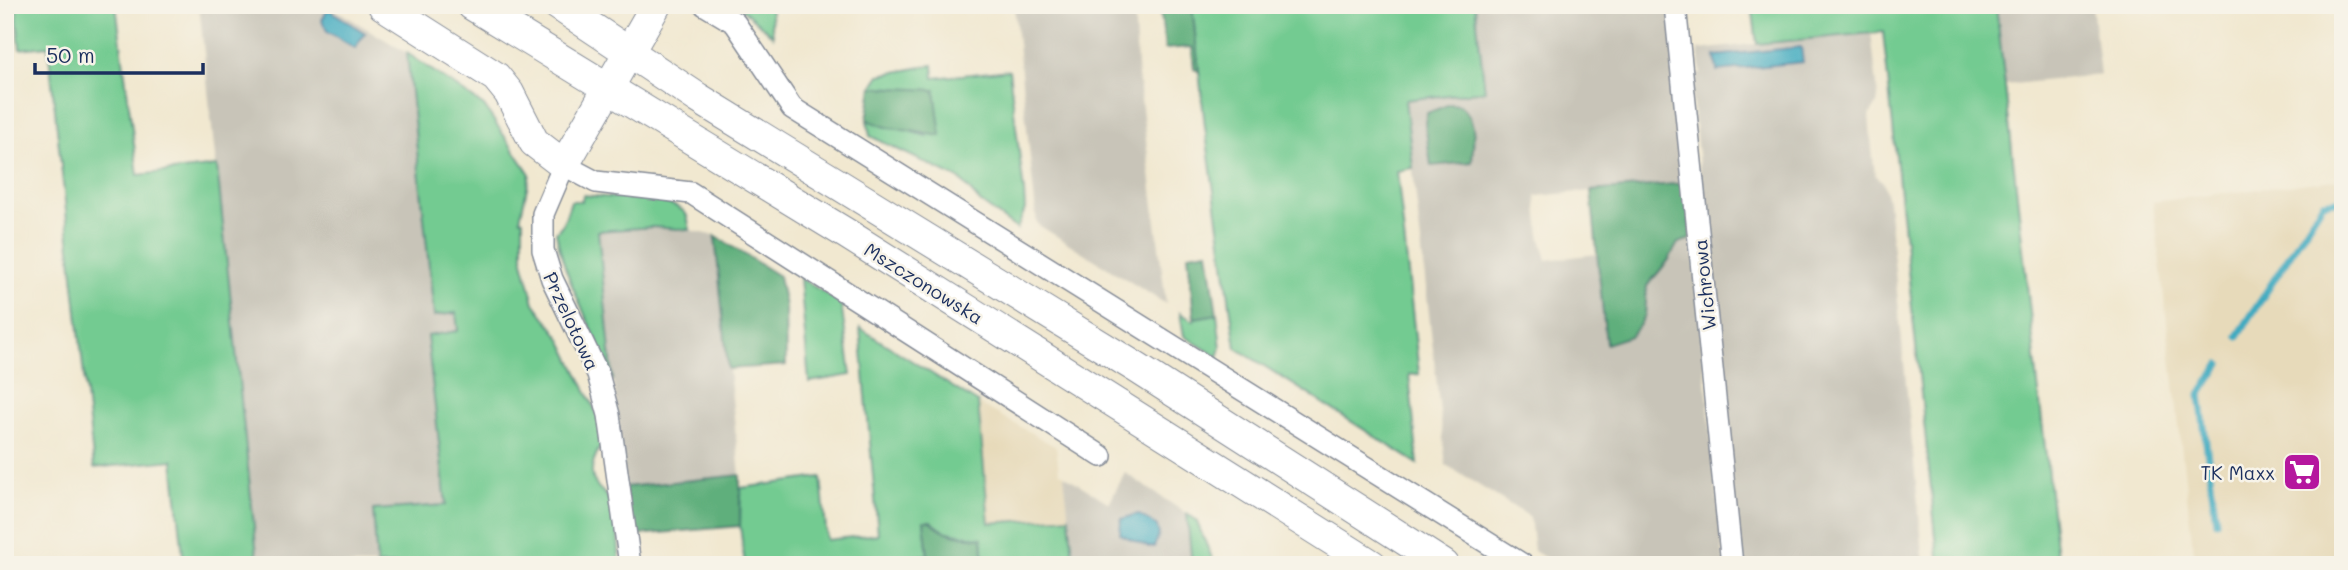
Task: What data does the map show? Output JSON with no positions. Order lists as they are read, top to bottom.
{
  "streets": {
    "main road": ["Mszczonowska", "Przelotowa"],
    "street": ["Wichrowa"]
  },
  "crossings": [
    ["Mszczonowska", "Przelotowa"]
  ],
  "places": {
    "supermarket": ["TK Maxx"]
  },
  "scale_bar": "50 m"
}
